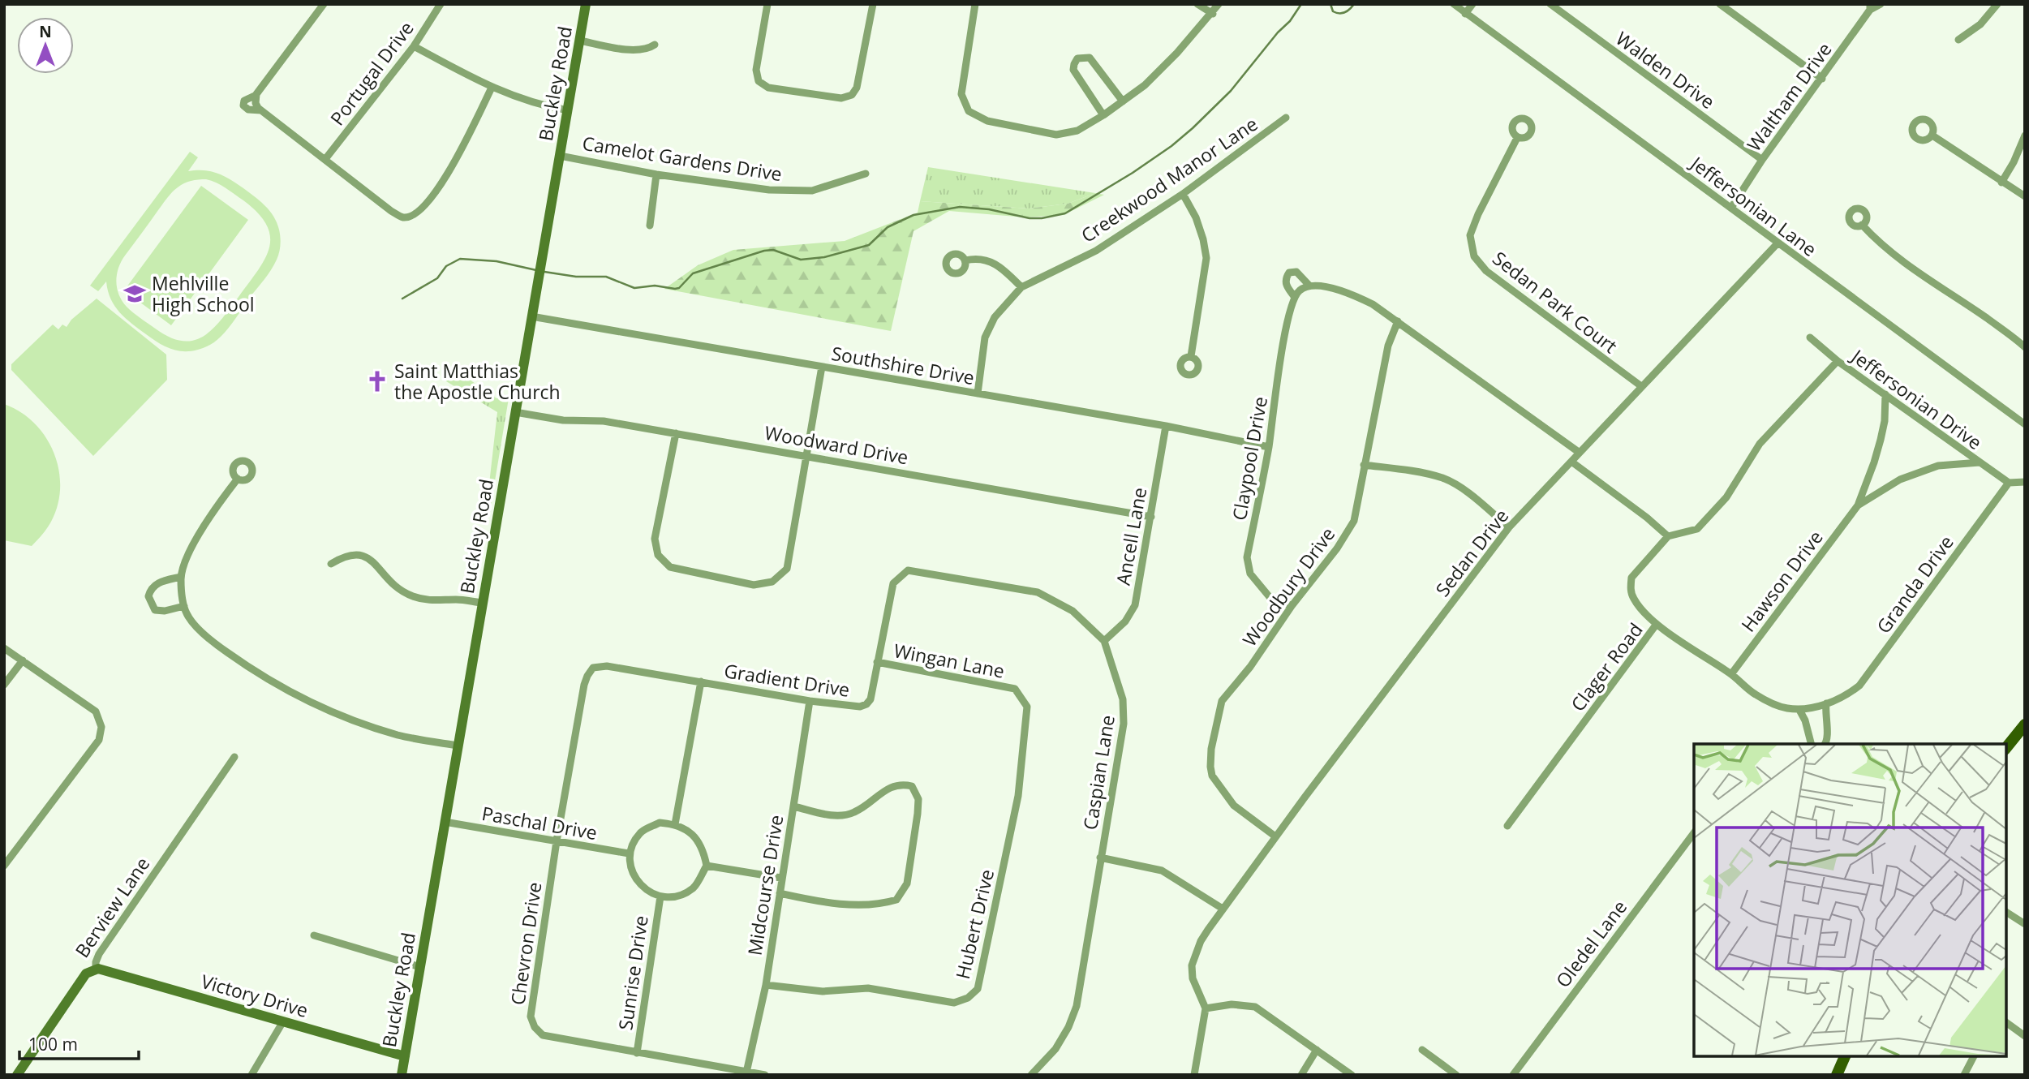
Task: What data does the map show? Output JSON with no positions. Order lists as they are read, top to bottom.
{
  "streets": {
    "street": [
      "Walden Drive",
      "Portugal Drive",
      "Buckley Road",
      "Waltham Drive",
      "Camelot Gardens Drive",
      "Creekwood Manor Lane",
      "Jeffersonian Lane",
      "Sedan Park Court",
      "Southshire Drive",
      "Jeffersonian Drive",
      "Woodward Drive",
      "Claypool Drive",
      "Ancell Lane",
      "Sedan Drive",
      "Hawson Drive",
      "Granda Drive",
      "Woodbury Drive",
      "Wingan Lane",
      "Clager Road",
      "Gradient Drive",
      "Caspian Lane",
      "Paschal Drive",
      "Midcourse Drive",
      "Berview Lane",
      "Hubert Drive",
      "Chevron Drive",
      "Oledel Lane",
      "Sunrise Drive",
      "Victory Drive"
    ]
  },
  "crossings": [
    ["Walden Drive", "Waltham Drive"],
    ["Buckley Road", "Camelot Gardens Drive"],
    ["Buckley Road", "Southshire Drive"],
    ["Buckley Road", "Woodward Drive"],
    ["Buckley Road", "Paschal Drive"],
    ["Buckley Road", "Victory Drive"],
    ["Waltham Drive", "Jeffersonian Lane"],
    ["Creekwood Manor Lane", "Southshire Drive"],
    ["Jeffersonian Lane", "Sedan Drive"],
    ["Sedan Park Court", "Sedan Drive"],
    ["Southshire Drive", "Claypool Drive"],
    ["Southshire Drive", "Ancell Lane"],
    ["Jeffersonian Drive", "Hawson Drive"],
    ["Jeffersonian Drive", "Granda Drive"],
    ["Woodward Drive", "Ancell Lane"],
    ["Claypool Drive", "Sedan Drive"],
    ["Claypool Drive", "Woodbury Drive"],
    ["Ancell Lane", "Caspian Lane"],
    ["Sedan Drive", "Woodbury Drive"],
    ["Hawson Drive", "Granda Drive"],
    ["Granda Drive", "Clager Road"],
    ["Wingan Lane", "Gradient Drive"],
    ["Wingan Lane", "Hubert Drive"],
    ["Gradient Drive", "Caspian Lane"],
    ["Gradient Drive", "Midcourse Drive"],
    ["Gradient Drive", "Chevron Drive"],
    ["Paschal Drive", "Chevron Drive"],
    ["Paschal Drive", "Sunrise Drive"],
    ["Midcourse Drive", "Hubert Drive"],
    ["Midcourse Drive", "Chevron Drive"],
    ["Berview Lane", "Victory Drive"],
    ["Chevron Drive", "Sunrise Drive"]
  ],
  "places": {
    "school or university": ["Mehlville High School"],
    "church": ["Saint Matthias the Apostle Church"]
  },
  "scale_bar": "100 m",
  "north": "top"
}
